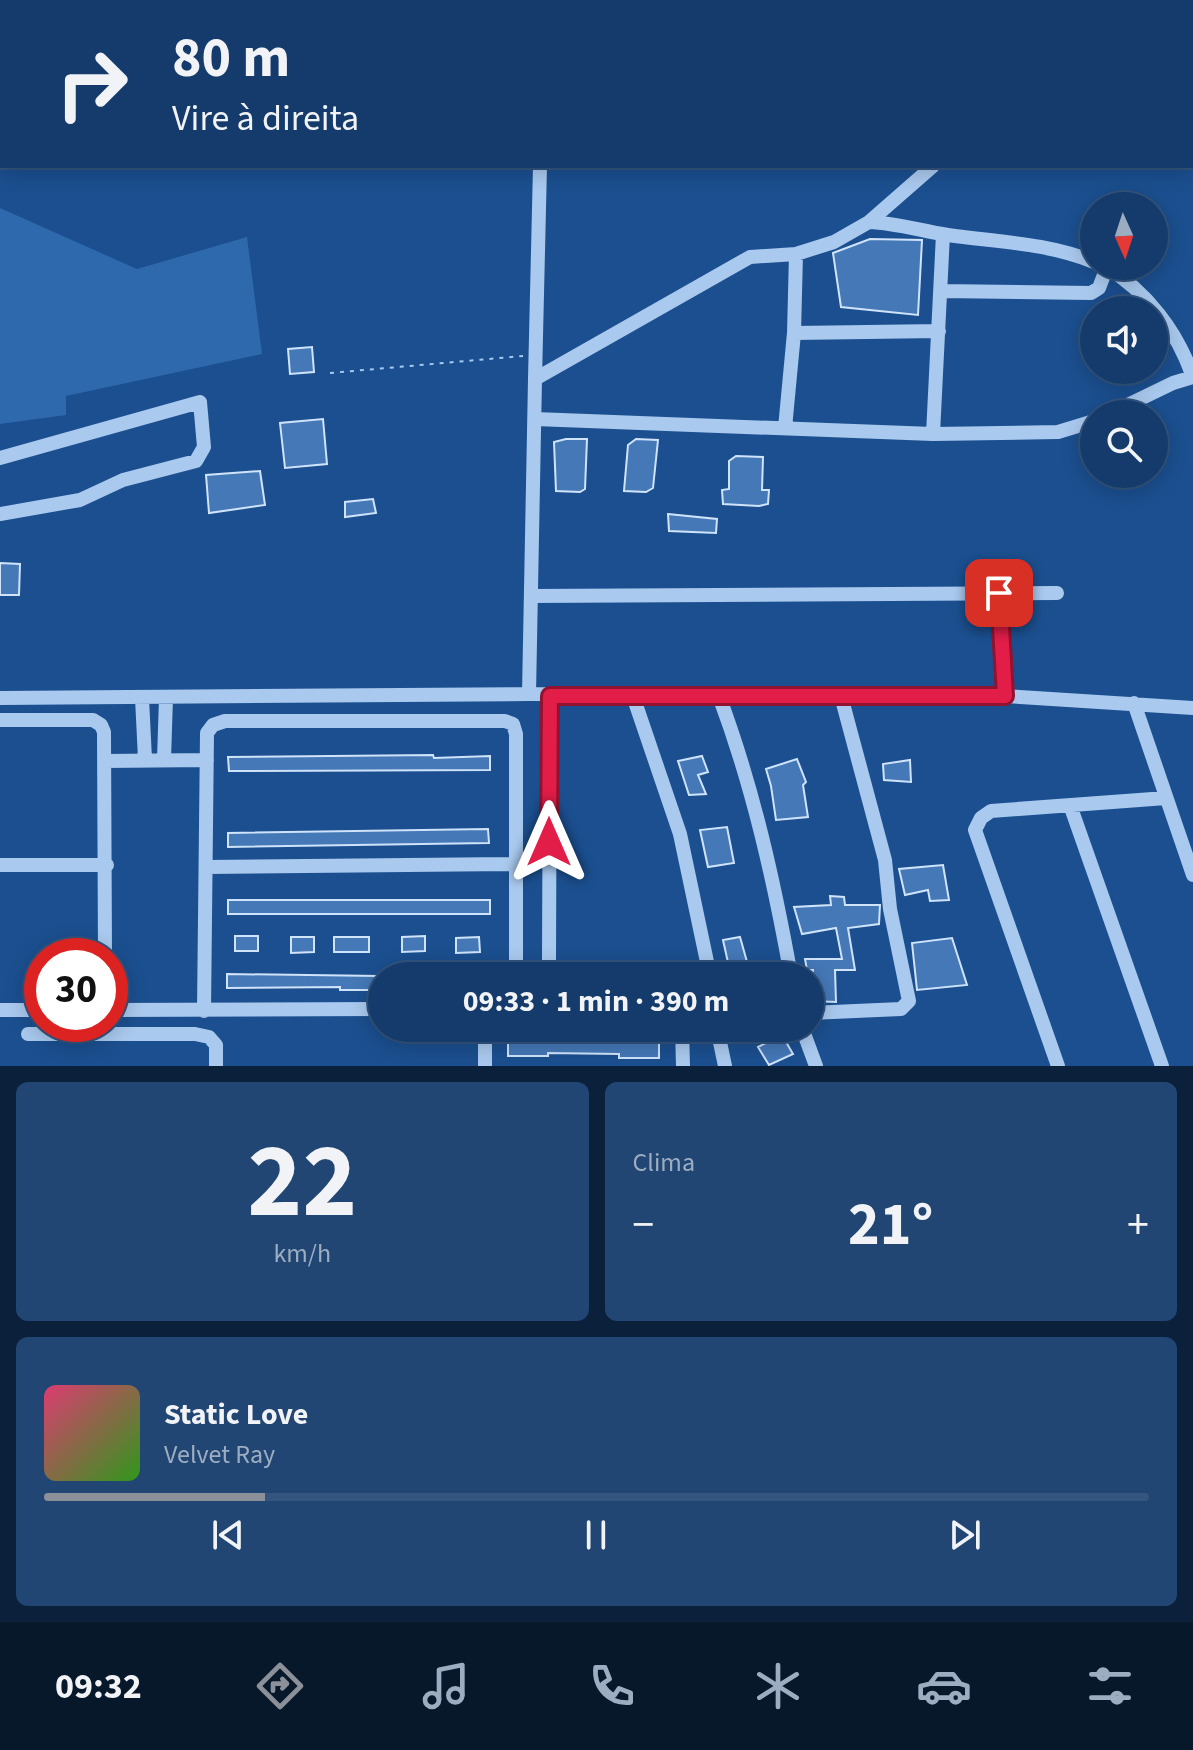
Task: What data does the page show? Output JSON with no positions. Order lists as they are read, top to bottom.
{
  "north": "bottom",
  "page": {
    "turn": ["80 m", "Vire à direita"],
    "limit": "30",
    "trip": "09:33 · 1 min · 390 m",
    "tile": [
      ["22", "km/h"],
      "Clima"
    ],
    "heat": ["−", "21°", "+"],
    "song": ["Static Love", "Velvet Ray"],
    "tabs": "09:32"
  }
}
